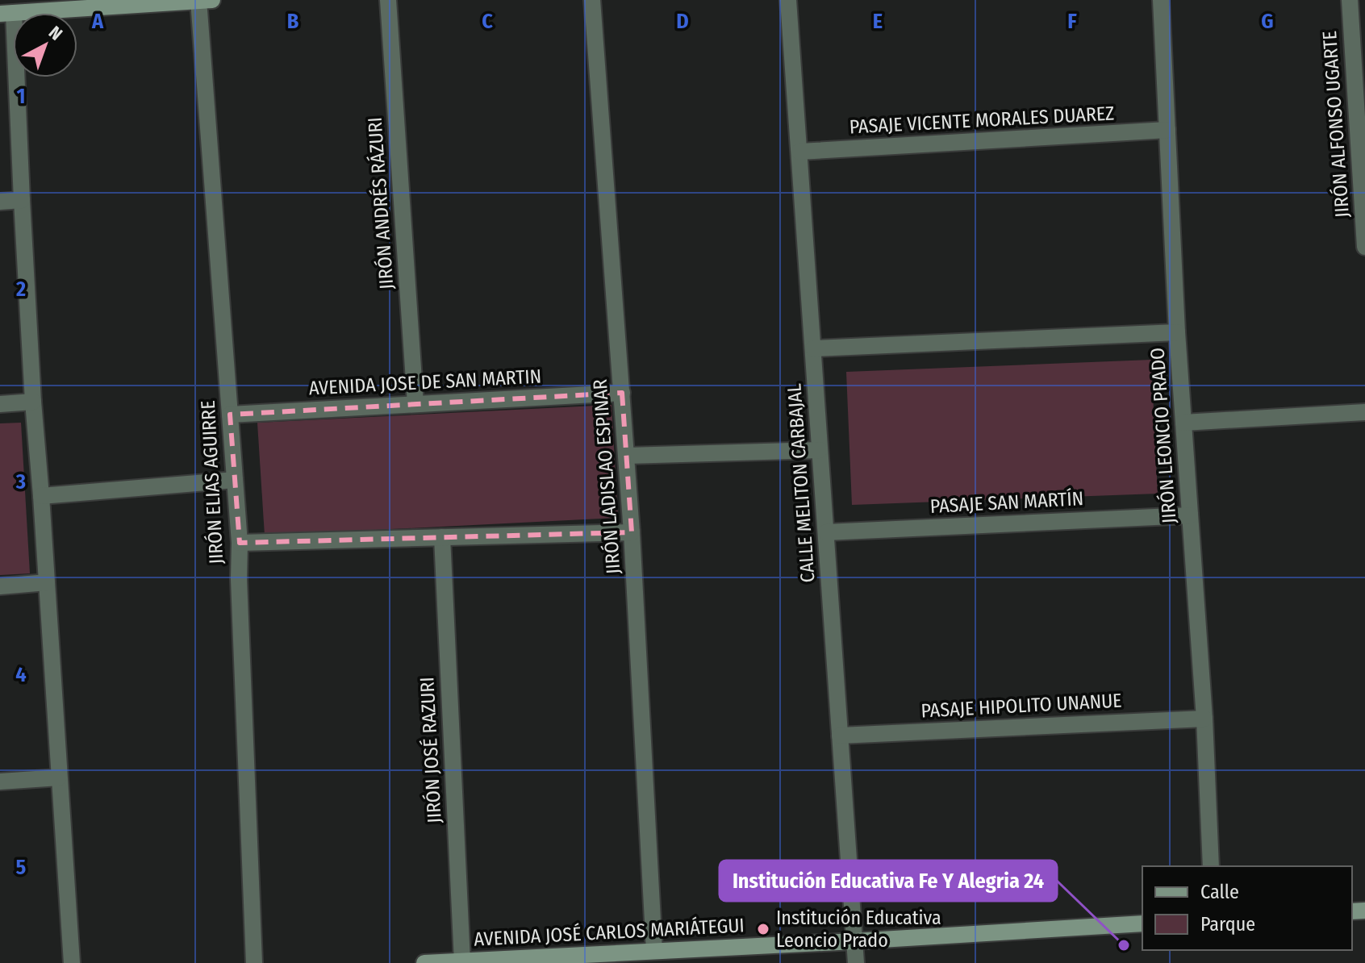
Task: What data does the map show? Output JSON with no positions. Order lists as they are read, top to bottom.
{
  "streets": {
    "main road": ["AVENIDA JOSÉ CARLOS MARIÁTEGUI"],
    "street": [
      "PASAJE VICENTE MORALES DUAREZ",
      "JIRÓN ALFONSO UGARTE",
      "JIRÓN ANDRÉS RÁZURI",
      "AVENIDA JOSE DE SAN MARTIN",
      "JIRÓN LEONCIO PRADO",
      "JIRÓN LADISLAO ESPINAR",
      "JIRÓN ELIAS AGUIRRE",
      "CALLE MELITON CARBAJAL",
      "PASAJE SAN MARTÍN",
      "PASAJE HIPOLITO UNANUE",
      "JIRÓN JOSÉ RAZURI"
    ]
  },
  "crossings": [
    ["PASAJE VICENTE MORALES DUAREZ", "JIRÓN LEONCIO PRADO"],
    ["PASAJE VICENTE MORALES DUAREZ", "CALLE MELITON CARBAJAL"],
    ["JIRÓN ANDRÉS RÁZURI", "AVENIDA JOSE DE SAN MARTIN"],
    ["AVENIDA JOSE DE SAN MARTIN", "JIRÓN LADISLAO ESPINAR"],
    ["AVENIDA JOSE DE SAN MARTIN", "JIRÓN ELIAS AGUIRRE"],
    ["JIRÓN LEONCIO PRADO", "PASAJE SAN MARTÍN"],
    ["JIRÓN LEONCIO PRADO", "PASAJE HIPOLITO UNANUE"],
    ["JIRÓN LADISLAO ESPINAR", "AVENIDA JOSÉ CARLOS MARIÁTEGUI"],
    ["CALLE MELITON CARBAJAL", "PASAJE SAN MARTÍN"],
    ["CALLE MELITON CARBAJAL", "PASAJE HIPOLITO UNANUE"],
    ["CALLE MELITON CARBAJAL", "AVENIDA JOSÉ CARLOS MARIÁTEGUI"],
    ["JIRÓN JOSÉ RAZURI", "AVENIDA JOSÉ CARLOS MARIÁTEGUI"]
  ],
  "places": ["Institución Educativa Leoncio Prado", "Institución Educativa Fe Y Alegria 24"],
  "legend": ["Calle", "Parque"],
  "north": "top right",
  "grid": {
    "columns": [
      "A",
      "B",
      "C",
      "D",
      "E",
      "F",
      "G"
    ],
    "rows": [
      "1",
      "2",
      "3",
      "4",
      "5"
    ]
  }
}
